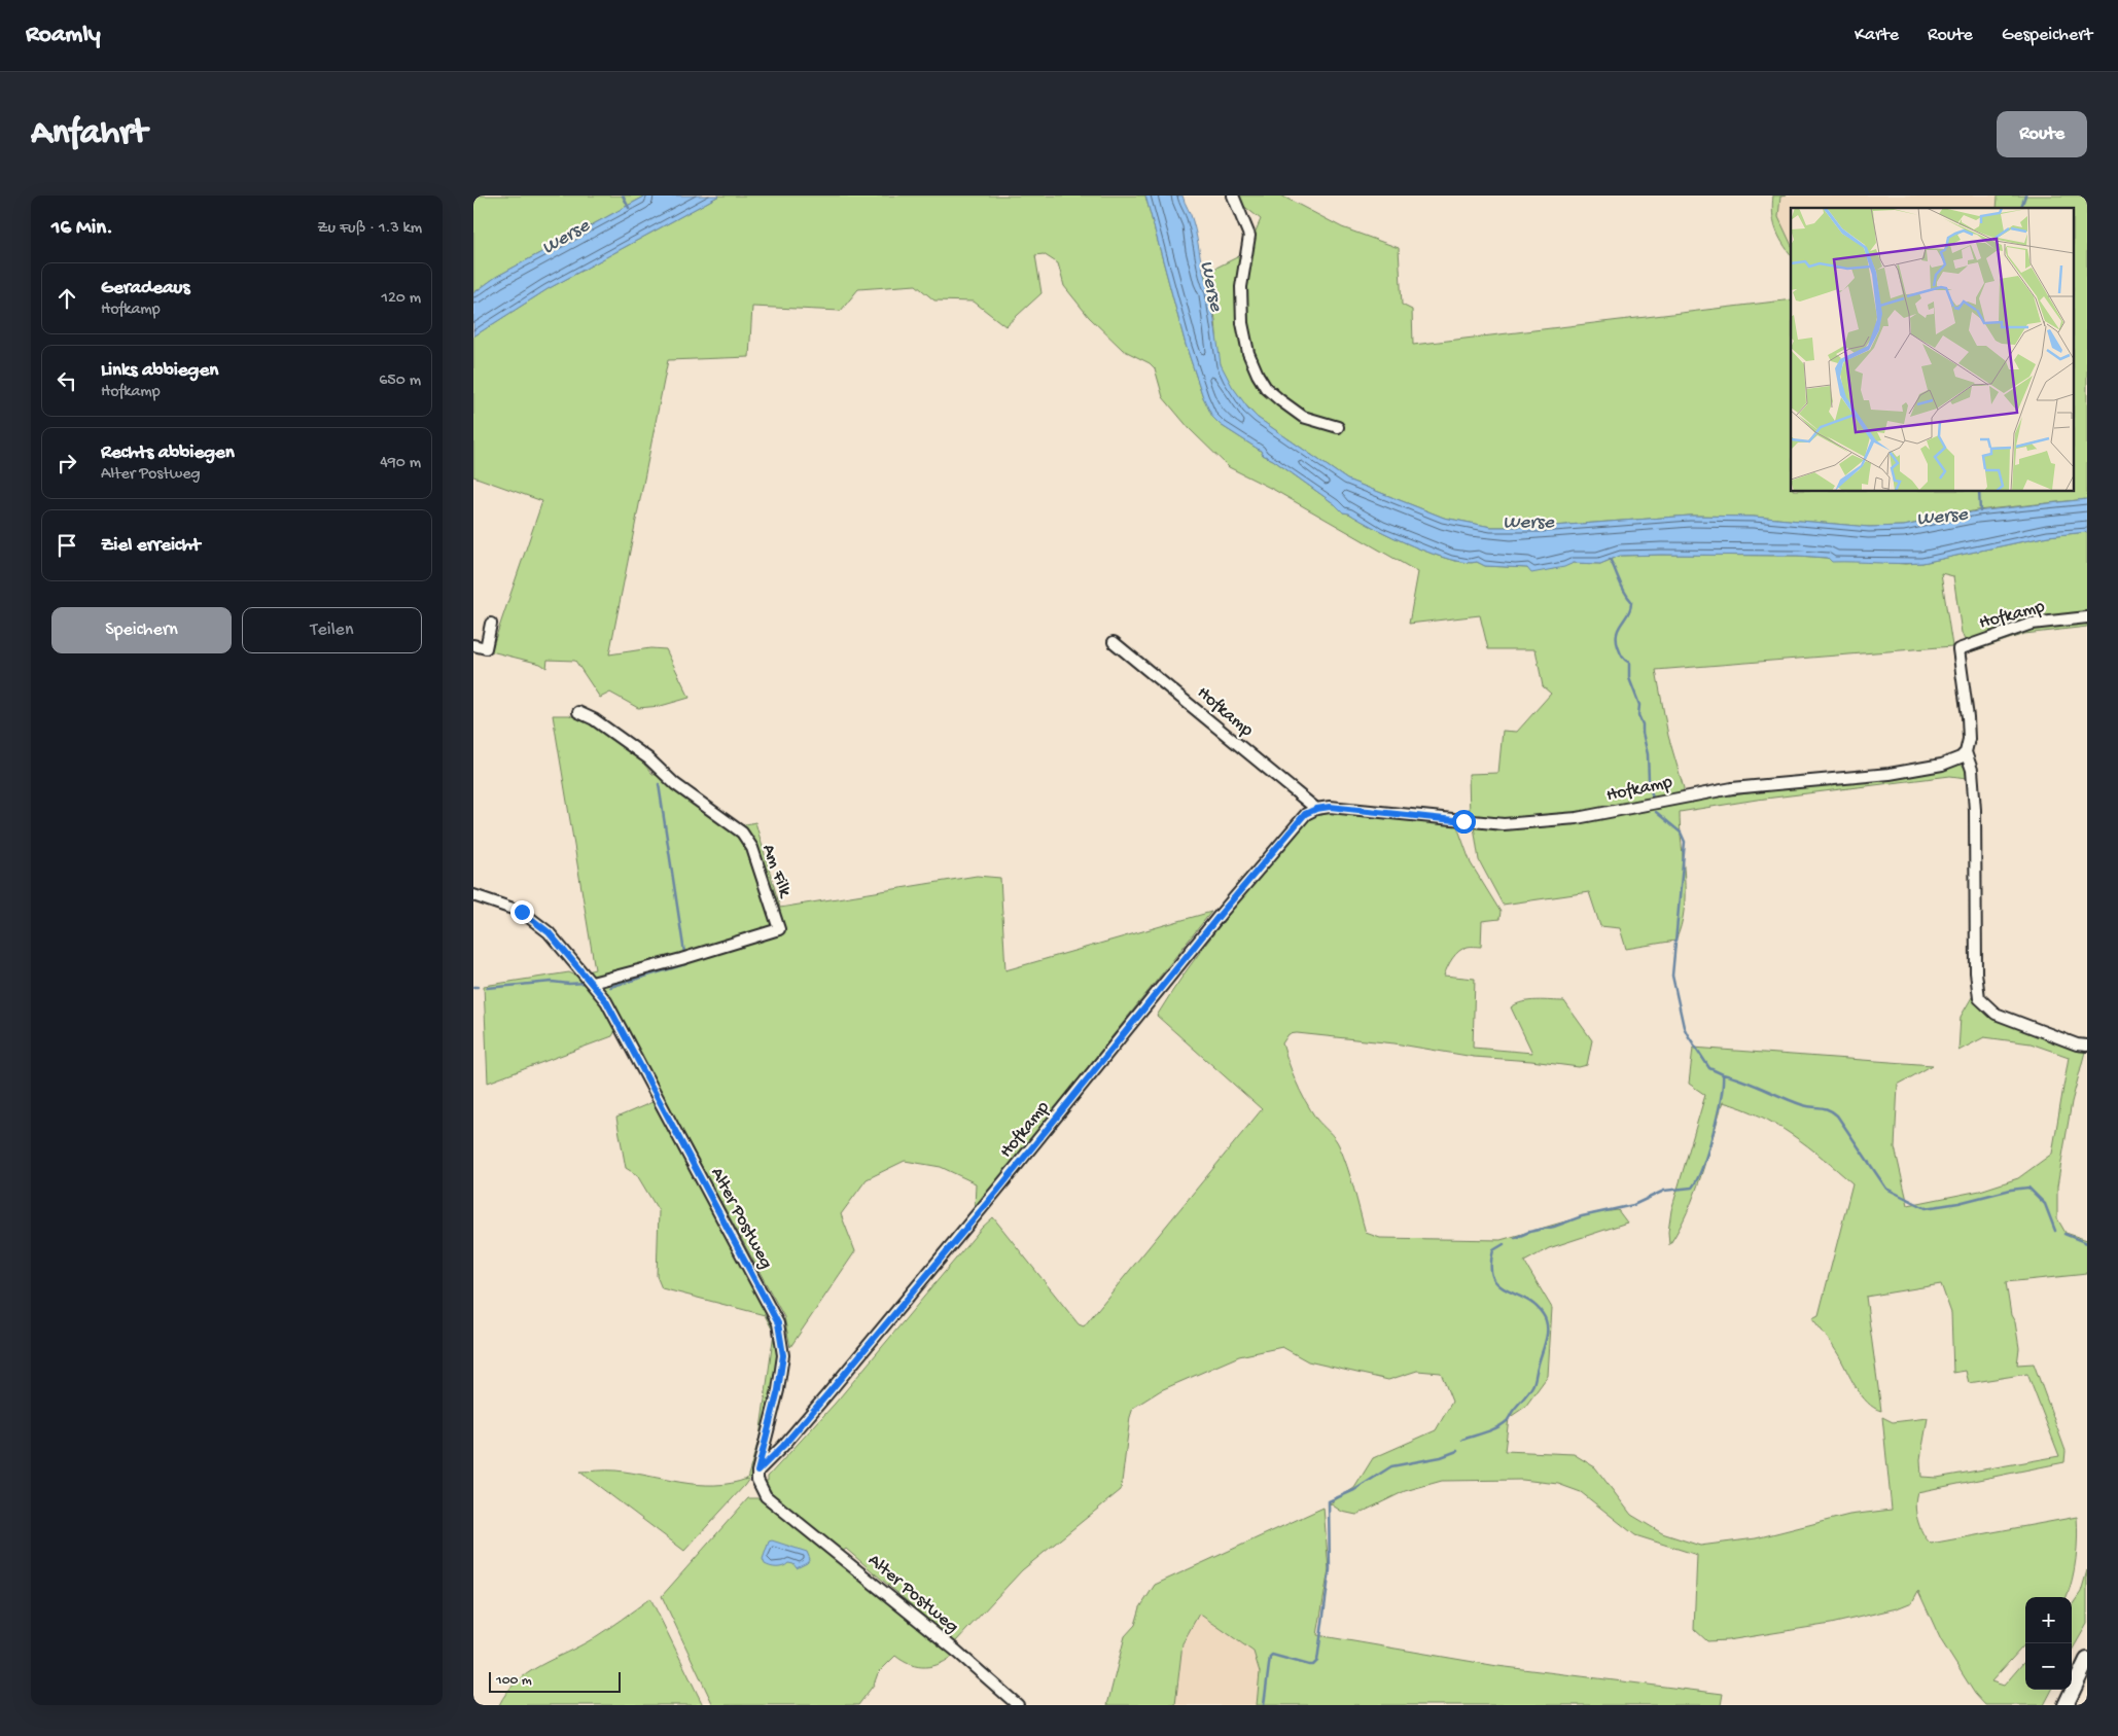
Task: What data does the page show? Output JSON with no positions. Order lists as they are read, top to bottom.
{
  "streets": {
    "street": ["Hofkamp", "Am Filk", "Alter Postweg"]
  },
  "crossings": [
    ["Hofkamp", "Alter Postweg"],
    ["Am Filk", "Alter Postweg"]
  ],
  "water": ["Werse"],
  "scale_bar": "100 m",
  "page": {
    "header": "Roamly",
    "nav": ["Karte", "Route", "Gespeichert"],
    "buttons": [
      "Route",
      ["Speichern", "Teilen"]
    ],
    "title": "Anfahrt",
    "heading": ["16 Min.", "Zu Fuß · 1.3 km"],
    "list": [
      ["Geradeaus", "Hofkamp", "120 m"],
      ["Links abbiegen", "Hofkamp", "650 m"],
      ["Rechts abbiegen", "Alter Postweg", "490 m"],
      "Ziel erreicht"
    ],
    "map_buttons": ["+", "−"],
    "scale": "100 m"
  }
}
